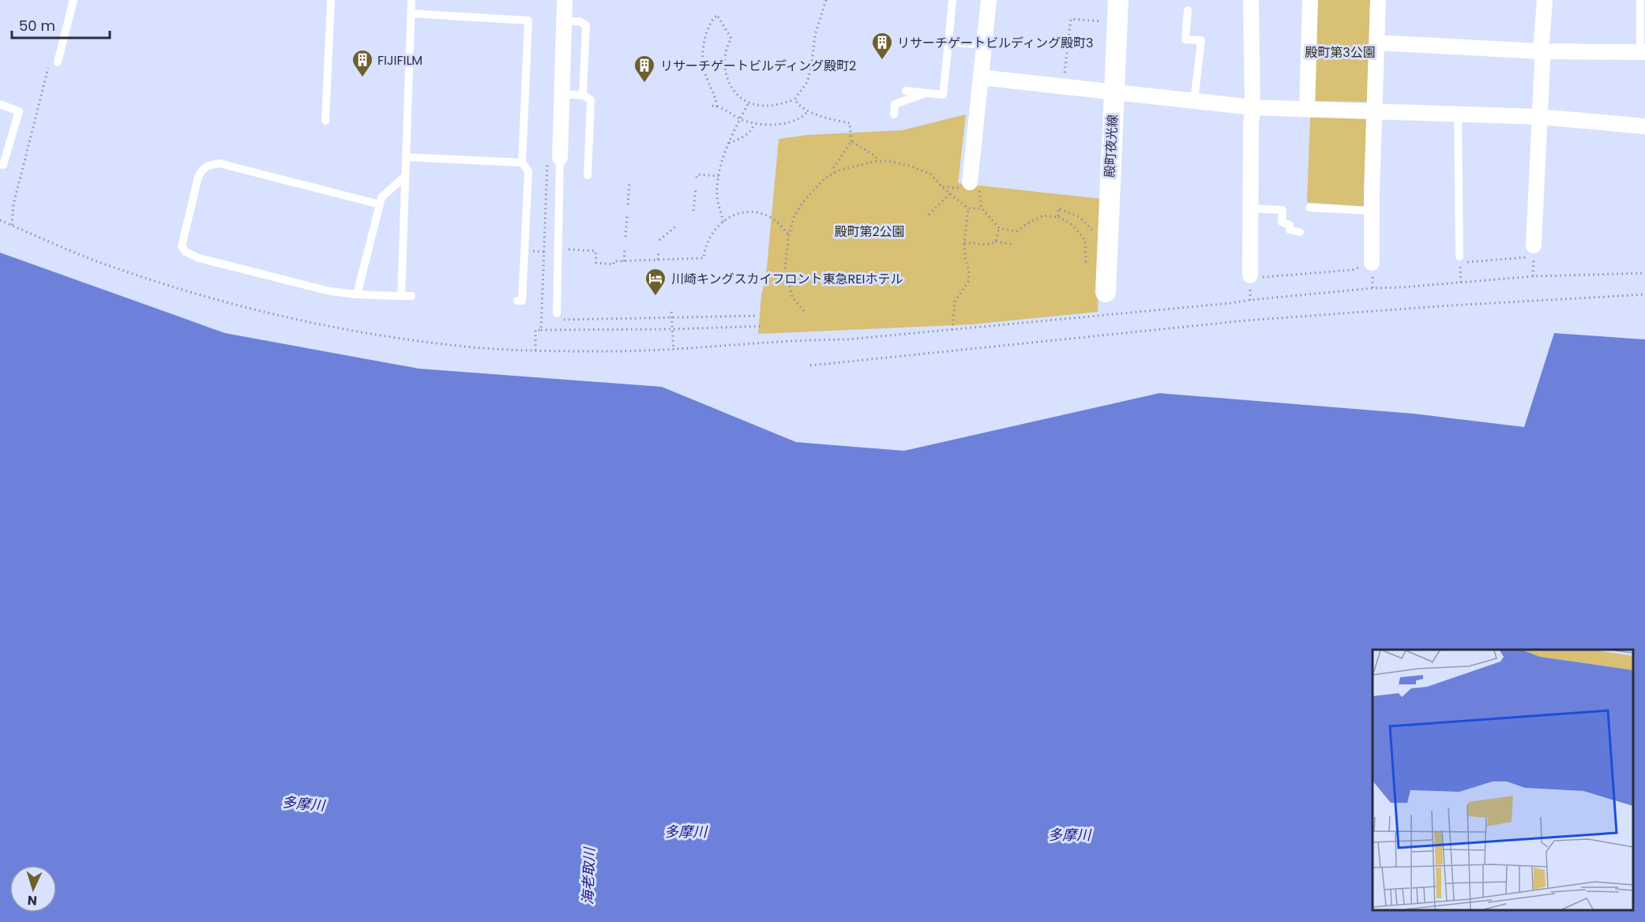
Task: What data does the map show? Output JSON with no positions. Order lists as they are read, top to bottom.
{
  "streets": {
    "street": ["殿町夜光線"]
  },
  "water": ["多摩川", "海老取川"],
  "parks": ["殿町第3公園", "殿町第2公園"],
  "places": {
    "building": ["リサーチゲートビルディング殿町3", "FIJIFILM", "リサーチゲートビルディング殿町2"],
    "hotel": ["川崎キングスカイフロント東急REIホテル"]
  },
  "scale_bar": "50 m",
  "north": "bottom"
}
